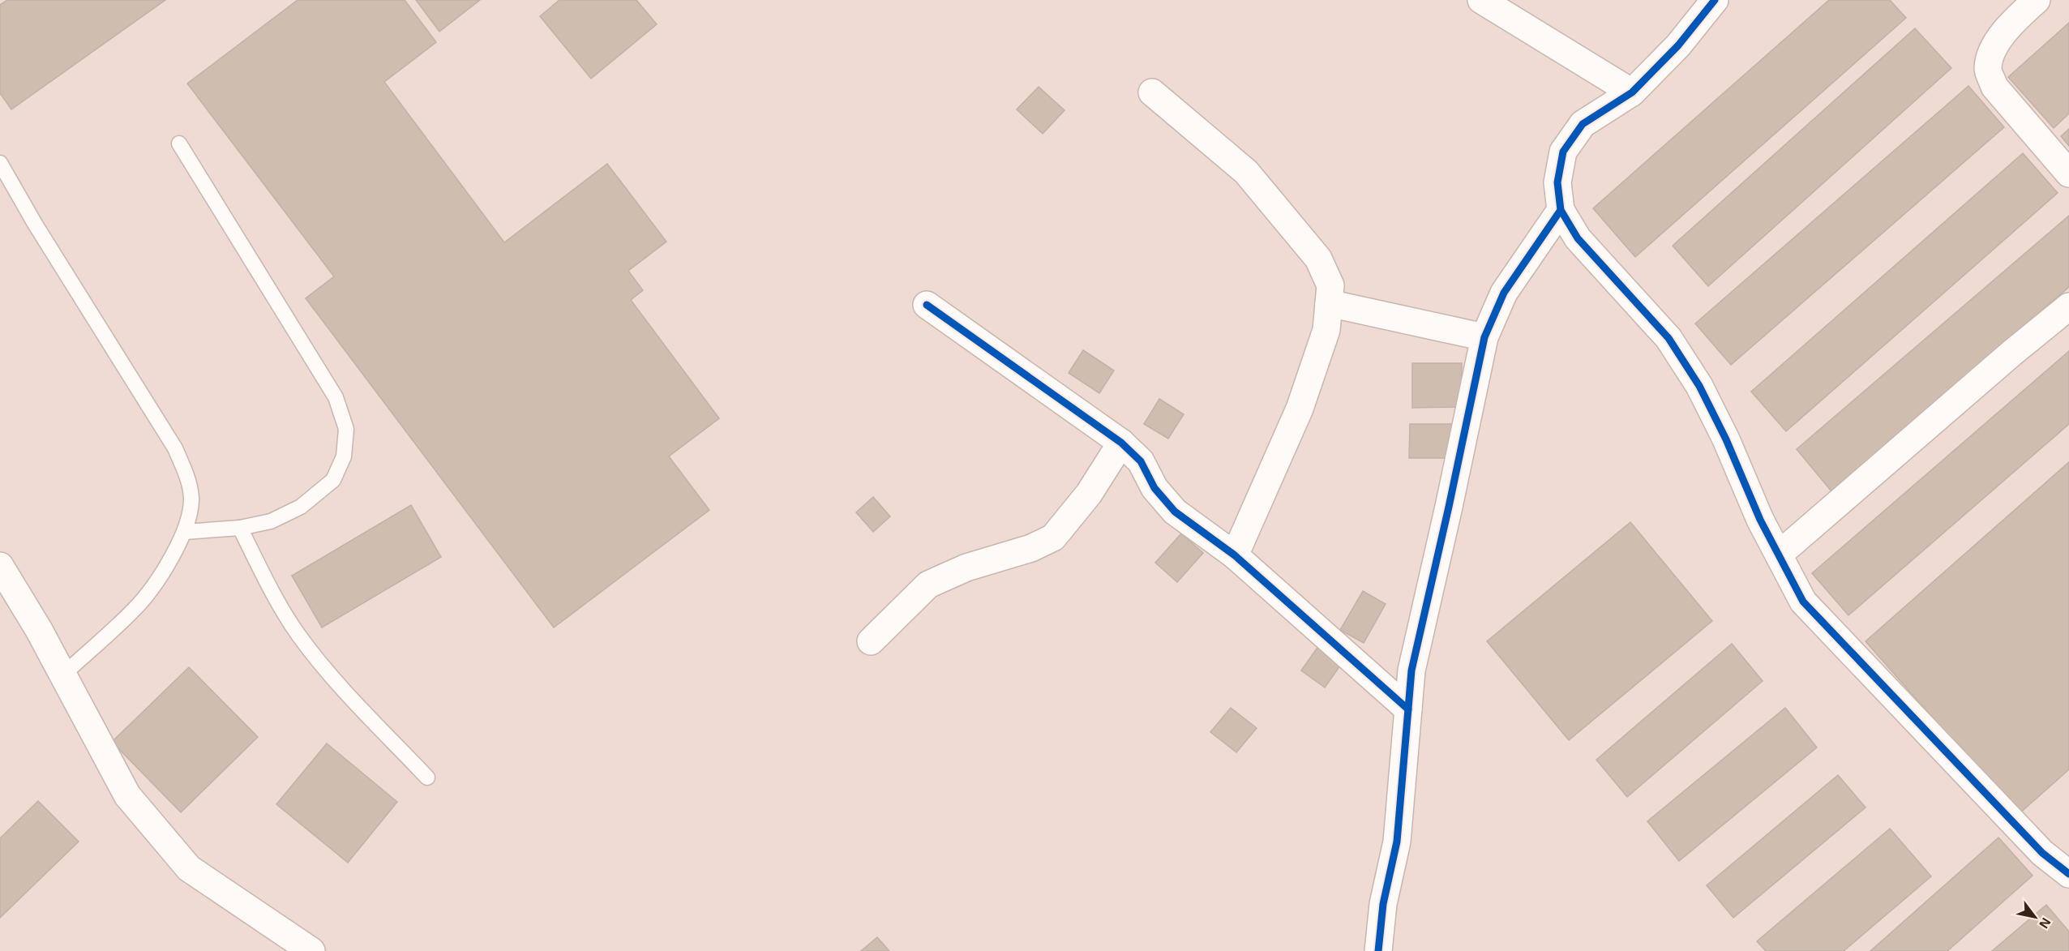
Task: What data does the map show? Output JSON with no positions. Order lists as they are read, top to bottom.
{
  "north": "bottom right"
}
